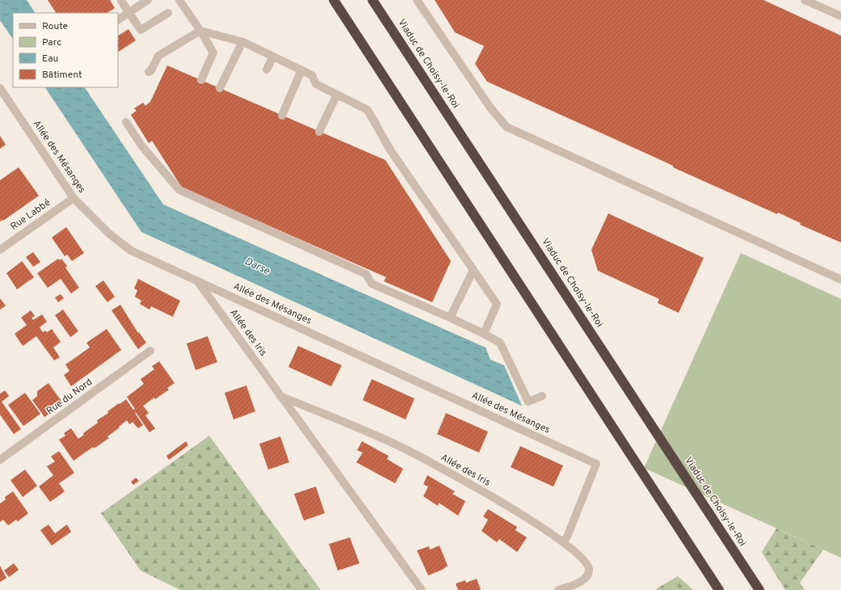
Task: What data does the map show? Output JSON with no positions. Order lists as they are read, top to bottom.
{
  "streets": {
    "highway": ["Viaduc de Choisy-le-Roi"],
    "street": [
      "Allée des Mésanges",
      "Rue Labbé",
      "Allée des Iris",
      "Rue du Nord"
    ]
  },
  "crossings": [
    ["Allée des Mésanges", "Rue Labbé"],
    ["Allée des Mésanges", "Allée des Iris"]
  ],
  "water": ["Darse"],
  "legend": [
    "Route",
    "Parc",
    "Eau",
    "Bâtiment"
  ]
}
